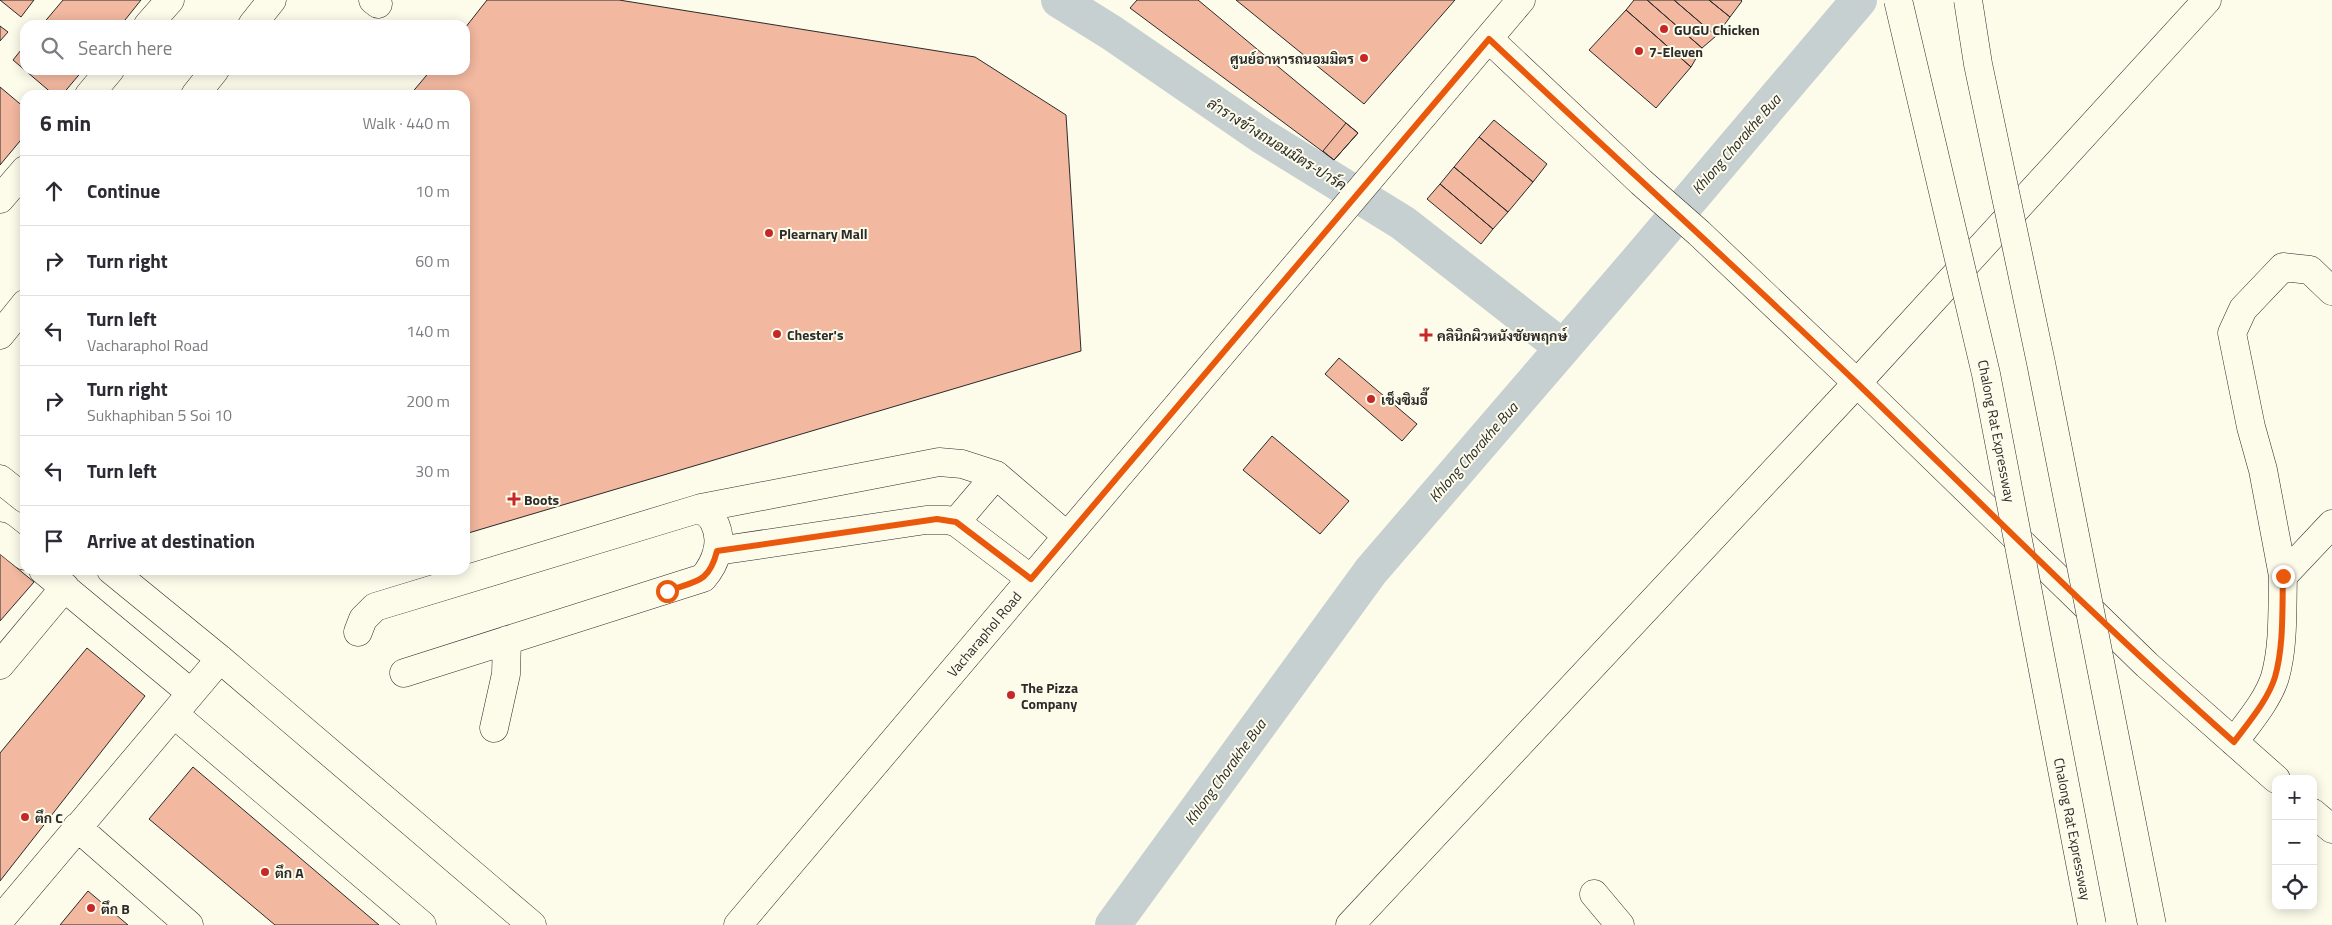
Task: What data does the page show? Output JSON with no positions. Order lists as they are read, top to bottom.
{
  "streets": {
    "main road": ["Chalong Rat Expressway", "Vacharaphol Road"]
  },
  "water": ["ลำรางข้างถนอมมิตร-ปาร์ค", "Khlong Chorakhe Bua"],
  "places": {
    "other": [
      "GUGU Chicken",
      "7-Eleven",
      "ศูนย์อาหารถนอมมิตร",
      "Plearnary Mall",
      "Chester's",
      "เช็งซิมอี๊",
      "The Pizza Company",
      "ตึก C",
      "ตึก A",
      "ตึก B"
    ],
    "health": ["คลินิกผิวหนังชัยพฤกษ์", "Boots"]
  },
  "page": {
    "search": "Search here",
    "heading": ["6 min", "Walk · 440 m"],
    "list": [
      ["Continue", "10 m"],
      ["Turn right", "60 m"],
      ["Turn left", "Vacharaphol Road", "140 m"],
      ["Turn right", "Sukhaphiban 5 Soi 10", "200 m"],
      ["Turn left", "30 m"],
      "Arrive at destination"
    ],
    "map_buttons": ["+", "−"]
  }
}
